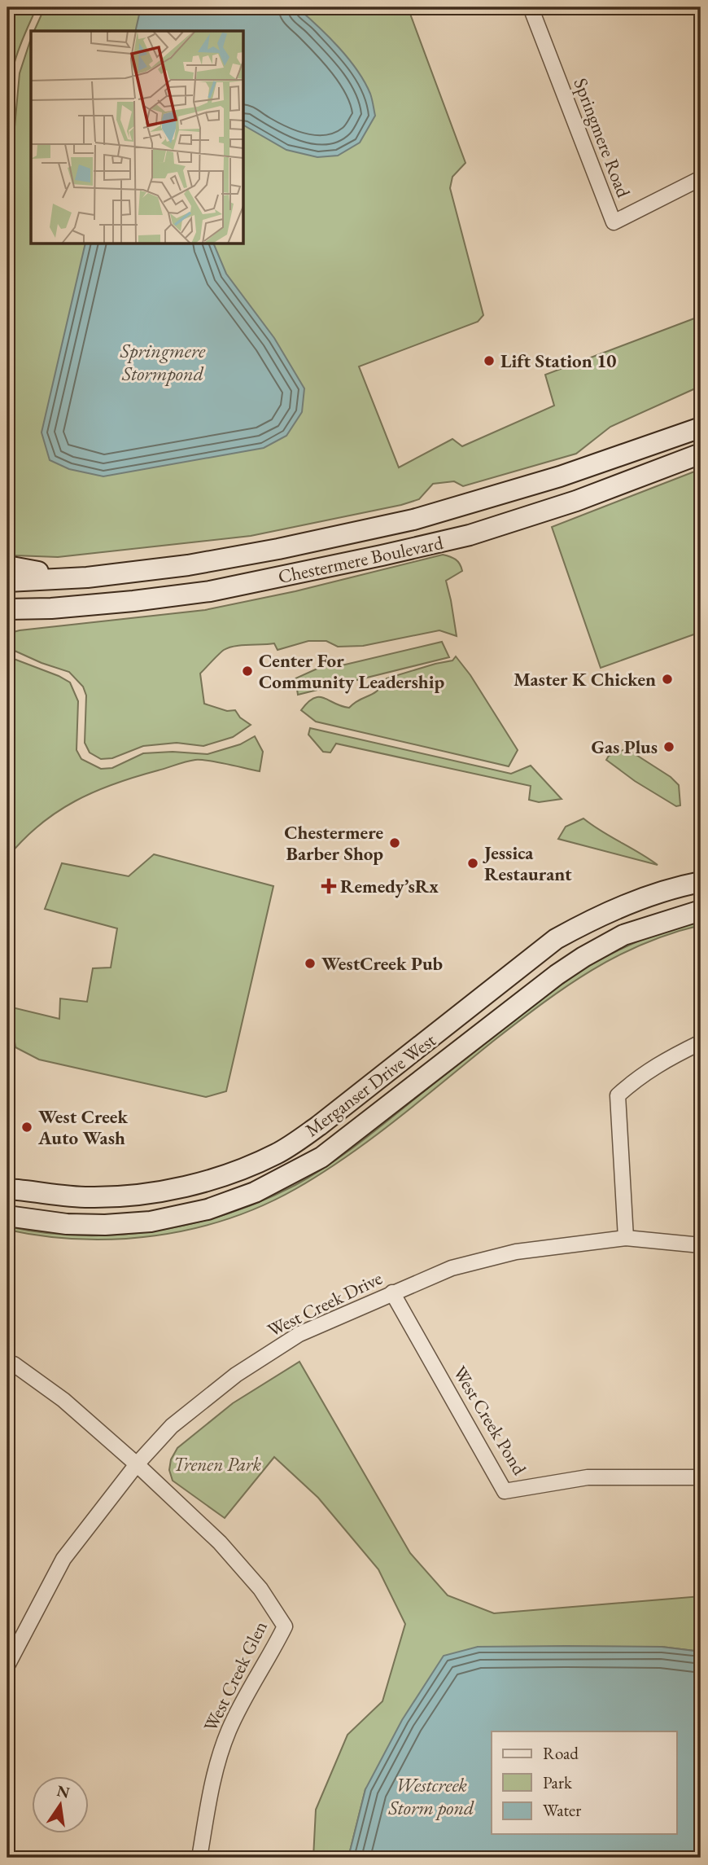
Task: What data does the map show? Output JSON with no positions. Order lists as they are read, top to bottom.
{
  "streets": {
    "street": [
      "Springmere Road",
      "Chestermere Boulevard",
      "Merganser Drive West",
      "West Creek Drive",
      "West Creek Pond",
      "West Creek Glen"
    ]
  },
  "crossings": [
    ["West Creek Drive", "West Creek Pond"],
    ["West Creek Drive", "West Creek Glen"]
  ],
  "water": ["Springmere Stormpond", "Westcreek Storm pond"],
  "parks": ["Trenen Park"],
  "places": {
    "other": [
      "Lift Station 10",
      "Center For Community Leadership",
      "Master K Chicken",
      "Gas Plus",
      "Chestermere Barber Shop",
      "Jessica Restaurant",
      "WestCreek Pub",
      "West Creek Auto Wash"
    ],
    "health": ["Remedy’sRx"]
  },
  "legend": ["Road", "Park", "Water"],
  "north": "top"
}
